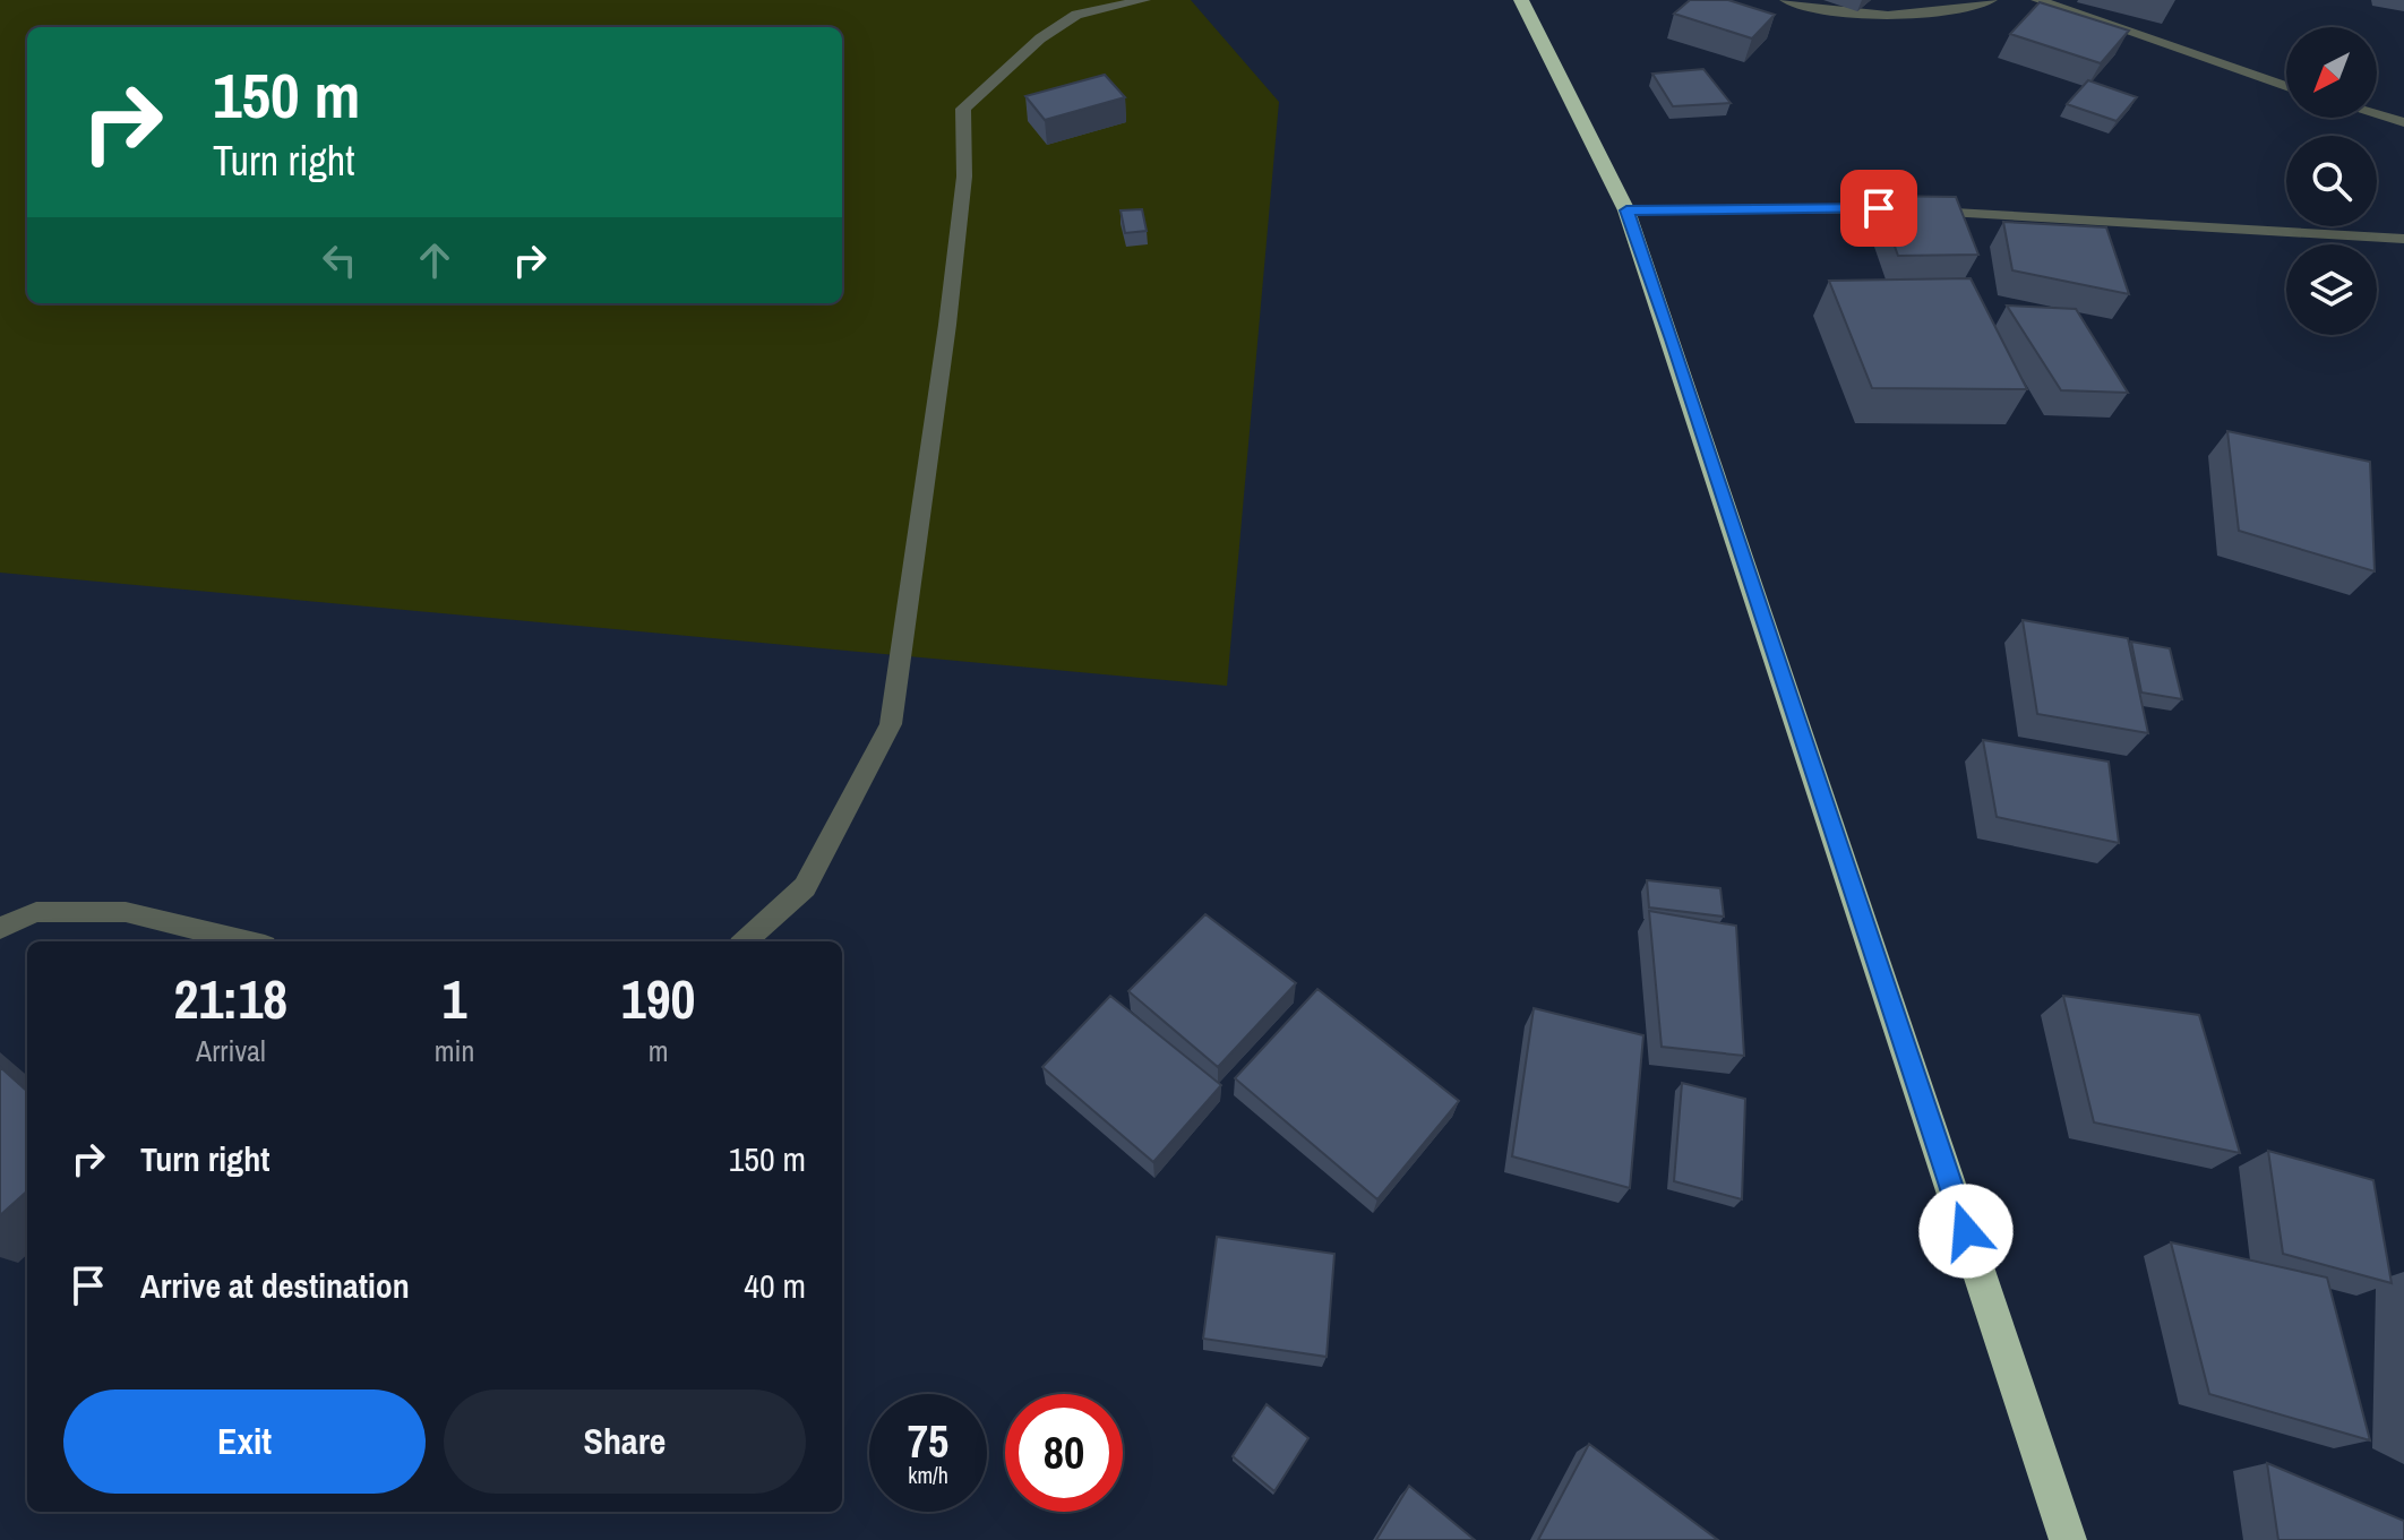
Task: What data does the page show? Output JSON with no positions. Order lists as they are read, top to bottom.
{
  "north": "bottom left",
  "page": {
    "turn": ["150 m", "Turn right"],
    "eta": [
      "21:18",
      "Arrival",
      "1",
      "min",
      "190",
      "m"
    ],
    "list": [
      {
        "name": "Turn right",
        "value": "150 m"
      },
      {
        "name": "Arrive at destination",
        "value": "40 m"
      }
    ],
    "buttons": ["Exit", "Share"],
    "speed": "75 km/h",
    "limit": "80"
  }
}
